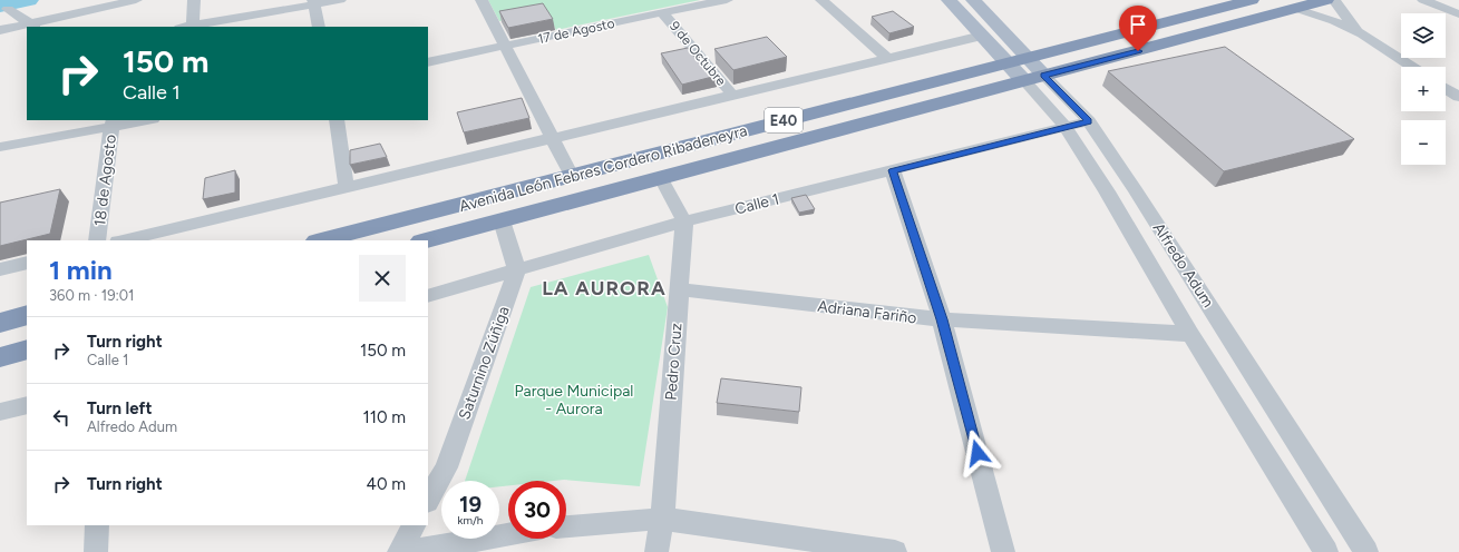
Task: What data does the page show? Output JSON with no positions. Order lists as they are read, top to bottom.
{
  "streets": {
    "highway": ["E40", "Avenida León Febres Cordero Ribadeneyra"],
    "main road": ["Alfredo Adum"],
    "street": [
      "17 de Agosto",
      "9 de Octubre",
      "18 de Agosto",
      "Calle 1",
      "Adriana Fariño",
      "Pedro Cruz",
      "Saturnino Zúñiga"
    ]
  },
  "crossings": [
    ["17 de Agosto", "9 de Octubre"],
    ["Avenida León Febres Cordero Ribadeneyra", "Alfredo Adum"],
    ["Calle 1", "Alfredo Adum"],
    ["Calle 1", "Pedro Cruz"],
    ["Calle 1", "Saturnino Zúñiga"],
    ["Alfredo Adum", "Adriana Fariño"],
    ["Adriana Fariño", "Pedro Cruz"]
  ],
  "districts": ["LA AURORA"],
  "parks": ["Parque Municipal - Aurora"],
  "page": {
    "map_buttons": ["+", "−"],
    "turn": ["150 m", "Calle 1"],
    "heading": ["1 min", "360 m · 19:01"],
    "list": [
      {
        "name": "Turn right",
        "note": "Calle 1",
        "value": "150 m"
      },
      {
        "name": "Turn left",
        "note": "Alfredo Adum",
        "value": "110 m"
      },
      {
        "name": "Turn right",
        "value": "40 m"
      }
    ],
    "speed": "19 km/h",
    "limit": "30"
  }
}
